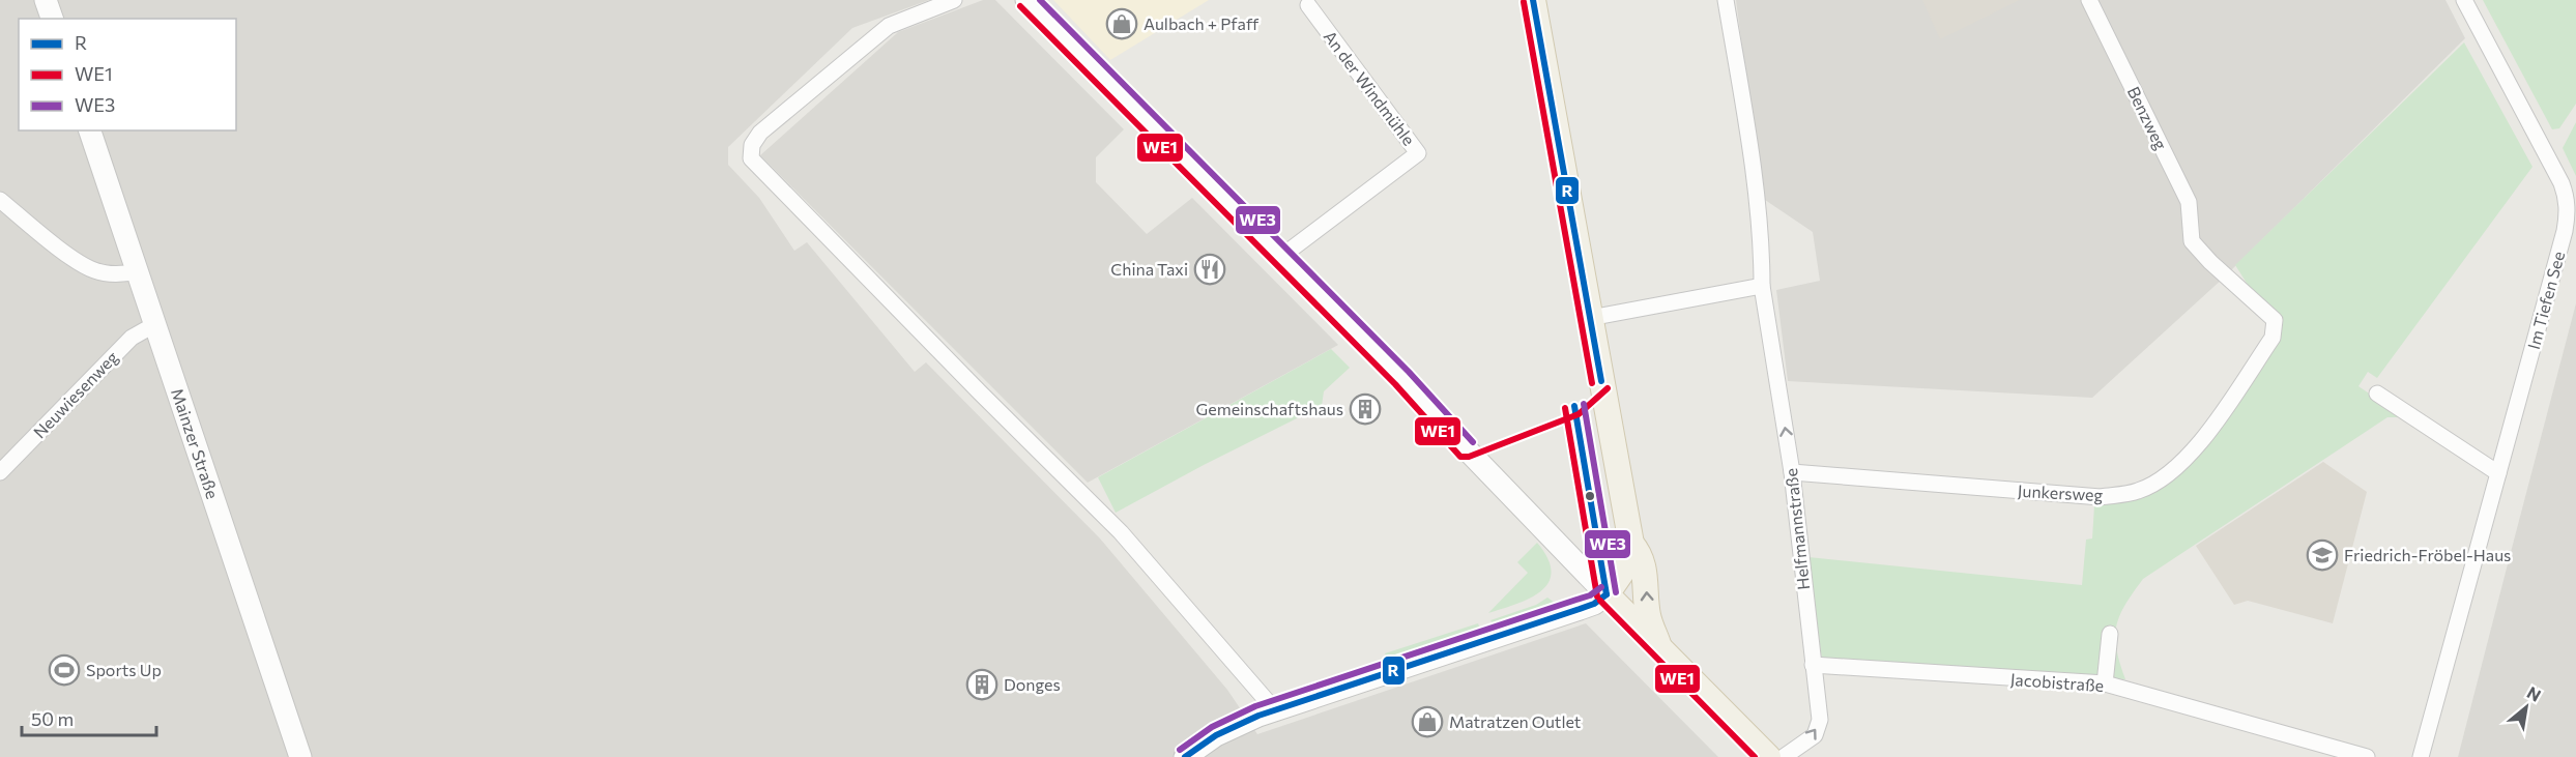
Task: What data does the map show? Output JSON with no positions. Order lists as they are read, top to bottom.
{
  "streets": {
    "main road": ["Mainzer Straße"],
    "street": [
      "An der Windmühle",
      "Benzweg",
      "Im Tiefen See",
      "Neuwiesenweg",
      "Junkersweg",
      "Helfmannstraße",
      "Jacobistraße"
    ]
  },
  "crossings": [
    ["Benzweg", "Junkersweg"],
    ["Neuwiesenweg", "Mainzer Straße"],
    ["Junkersweg", "Helfmannstraße"],
    ["Helfmannstraße", "Jacobistraße"]
  ],
  "one_way": ["Helfmannstraße"],
  "places": {
    "shop": ["Aulbach + Pfaff", "Matratzen Outlet"],
    "restaurant": ["China Taxi"],
    "building": ["Gemeinschaftshaus", "Donges"],
    "school or university": ["Friedrich-Fröbel-Haus"],
    "sports": ["Sports Up"]
  },
  "lines": ["transit line R", "transit line WE3", "transit line WE1"],
  "legend": ["R", "WE1", "WE3"],
  "scale_bar": "50 m",
  "north": "top right"
}
